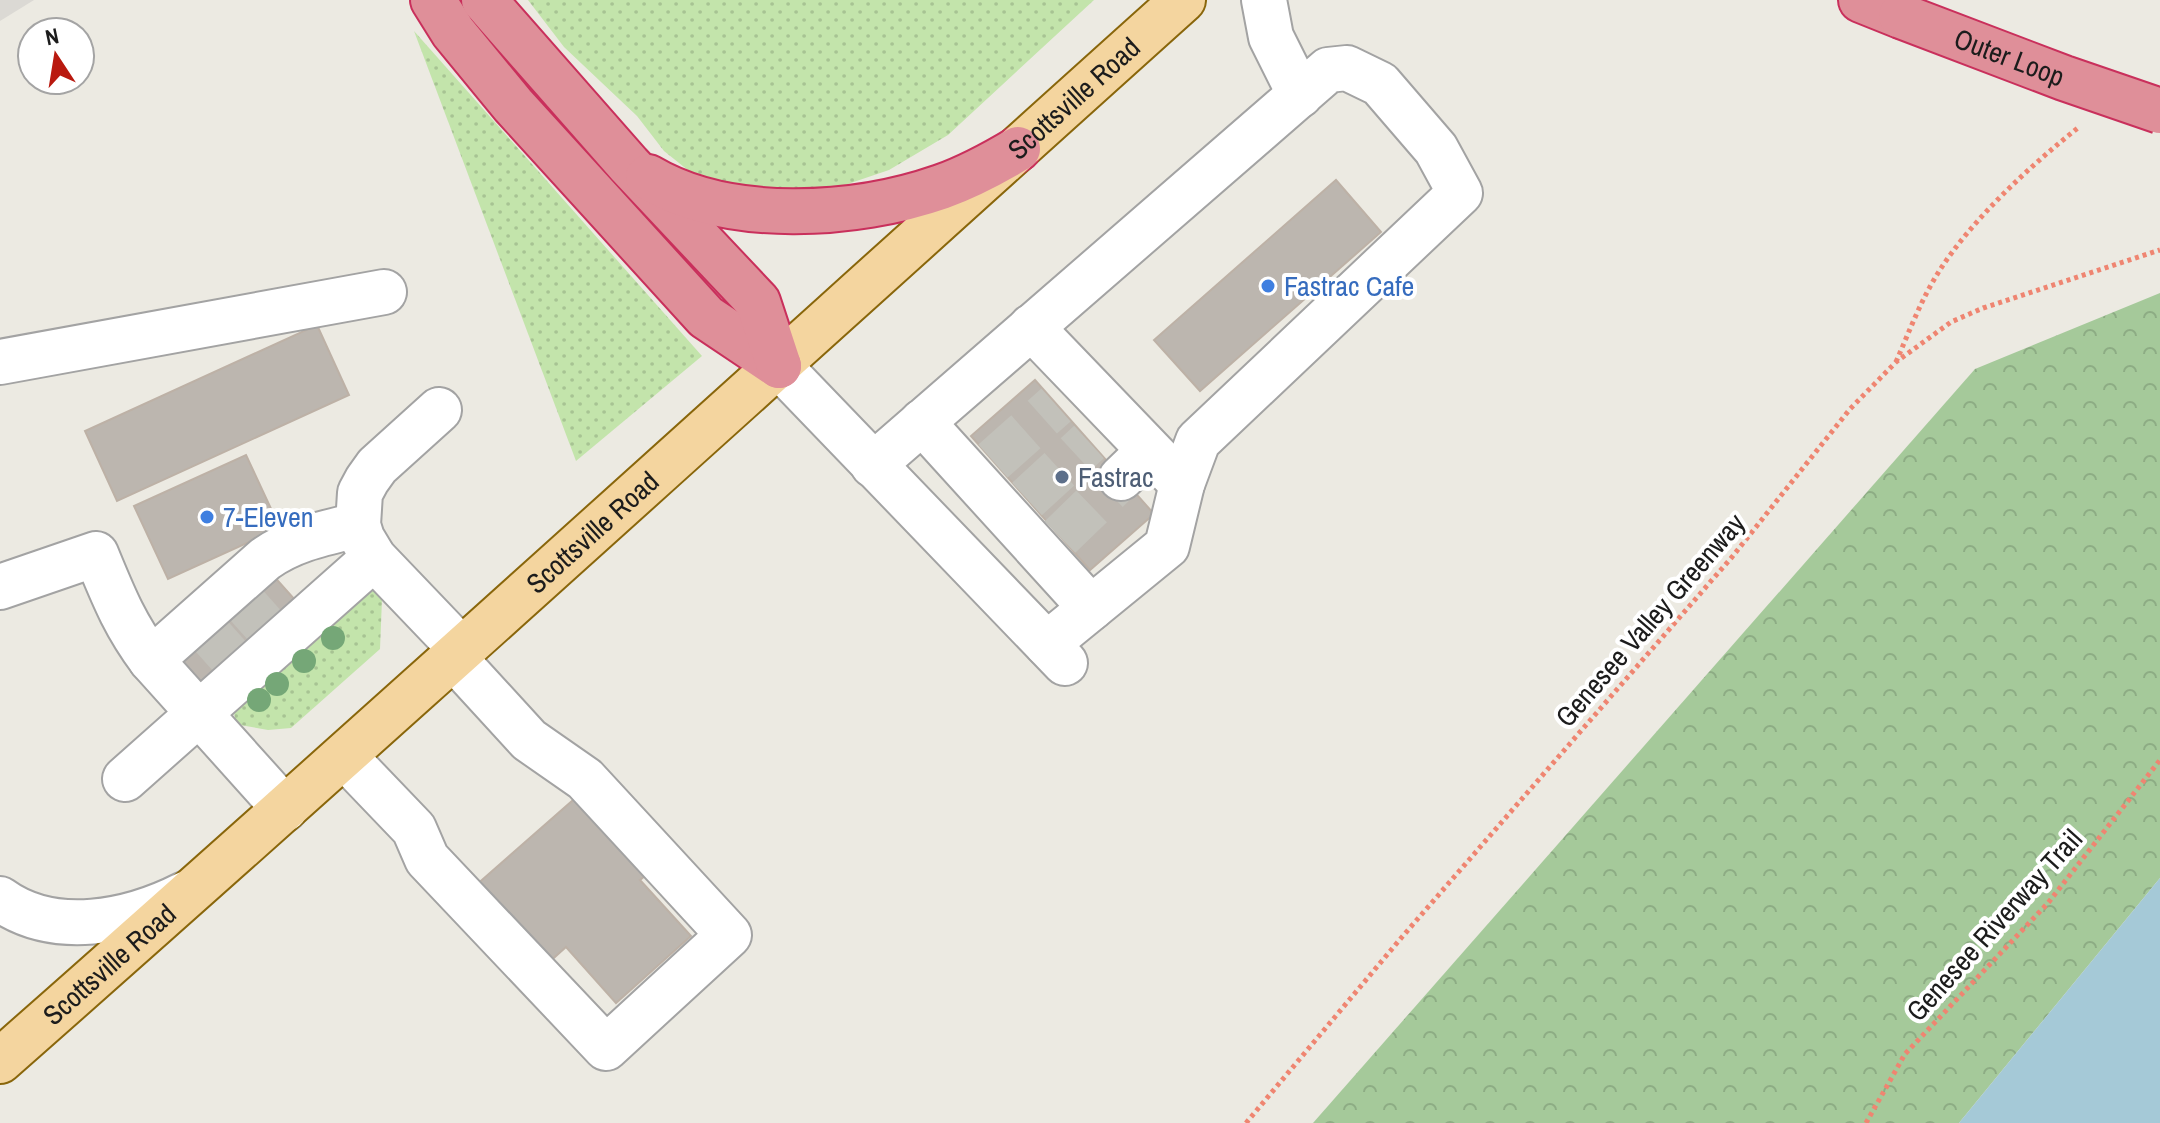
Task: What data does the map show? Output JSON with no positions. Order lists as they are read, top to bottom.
{
  "streets": {
    "highway": ["Outer Loop"],
    "main road": ["Scottsville Road"],
    "path": ["Genesee Valley Greenway", "Genesee Riverway Trail"]
  },
  "places": ["Fastrac Cafe", "Fastrac", "7-Eleven"],
  "north": "top"
}
